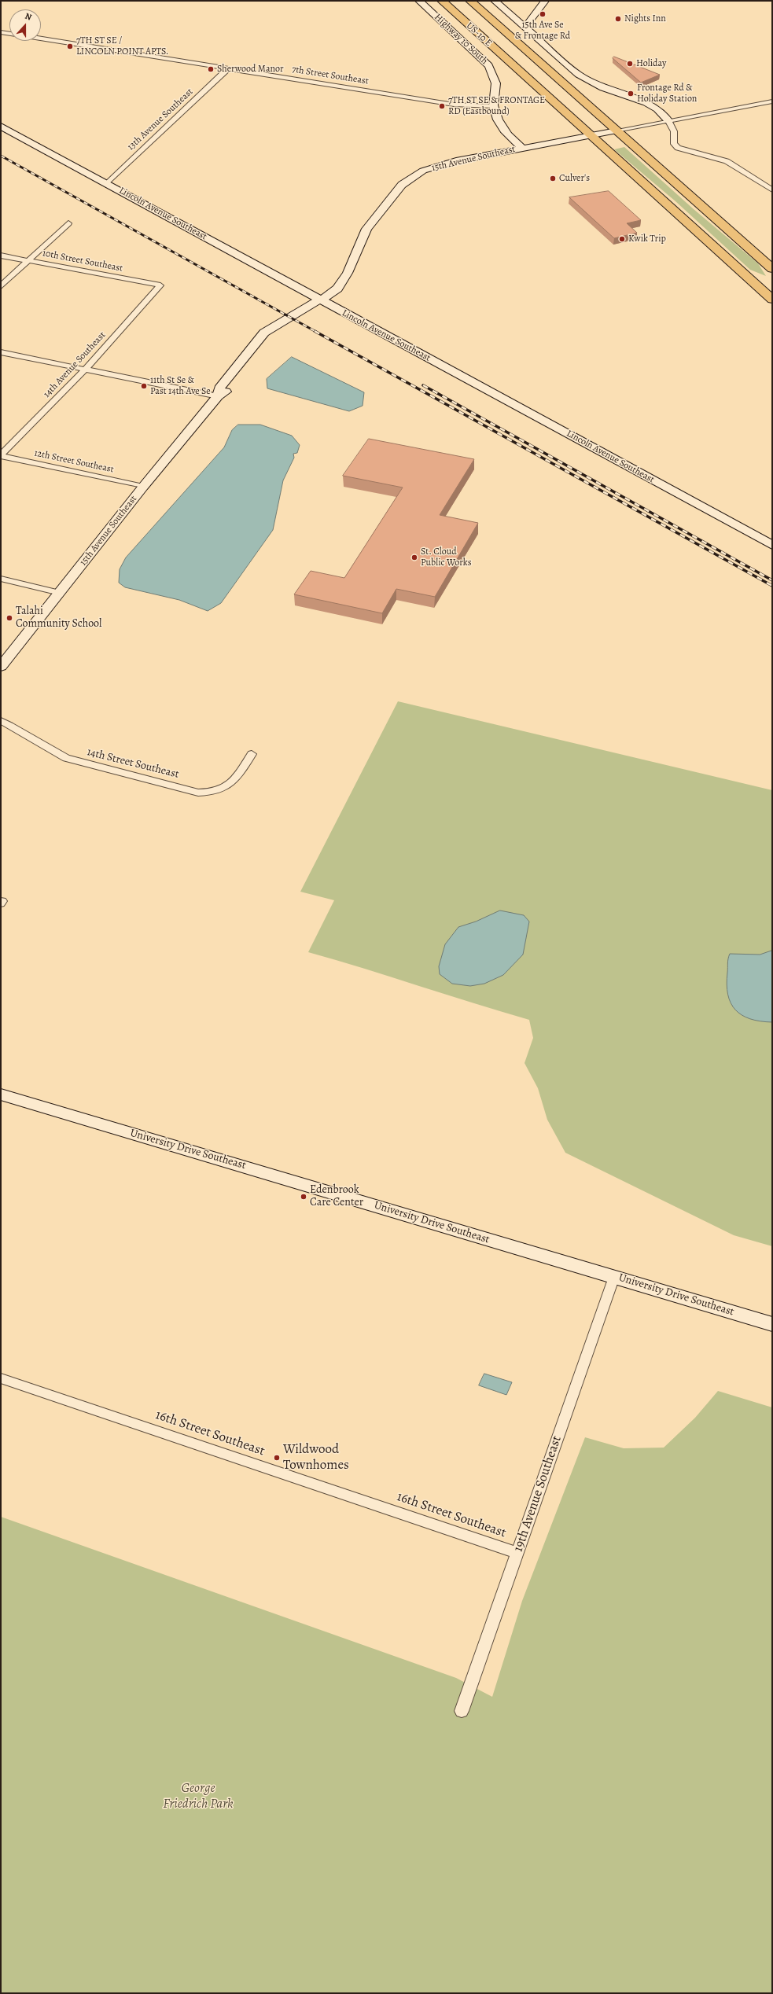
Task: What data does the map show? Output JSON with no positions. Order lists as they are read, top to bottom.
{
  "streets": {
    "highway": ["US-10 E"],
    "street": [
      "Highway 10 South",
      "7th Street Southeast",
      "13th Avenue Southeast",
      "15th Avenue Southeast",
      "Lincoln Avenue Southeast",
      "10th Street Southeast",
      "14th Avenue Southeast",
      "12th Street Southeast",
      "14th Street Southeast",
      "University Drive Southeast",
      "16th Street Southeast",
      "19th Avenue Southeast"
    ]
  },
  "crossings": [
    ["US-10 E", "15th Avenue Southeast"],
    ["Highway 10 South", "7th Street Southeast"],
    ["Highway 10 South", "15th Avenue Southeast"],
    ["7th Street Southeast", "13th Avenue Southeast"],
    ["13th Avenue Southeast", "Lincoln Avenue Southeast"],
    ["15th Avenue Southeast", "Lincoln Avenue Southeast"],
    ["15th Avenue Southeast", "12th Street Southeast"],
    ["10th Street Southeast", "14th Avenue Southeast"],
    ["14th Avenue Southeast", "12th Street Southeast"],
    ["University Drive Southeast", "19th Avenue Southeast"],
    ["16th Street Southeast", "19th Avenue Southeast"]
  ],
  "parks": ["George Friedrich Park"],
  "places": [
    "15th Ave Se & Frontage Rd",
    "Nights Inn",
    "7TH ST SE / LINCOLN POINT APTS.",
    "Holiday",
    "Sherwood Manor",
    "Frontage Rd & Holiday Station",
    "7TH ST SE & FRONTAGE RD (Eastbound)",
    "Culver's",
    "Kwik Trip",
    "11th St Se & Past 14th Ave Se",
    "St. Cloud Public Works",
    "Talahi Community School",
    "Edenbrook Care Center",
    "Wildwood Townhomes"
  ],
  "north": "top"
}
